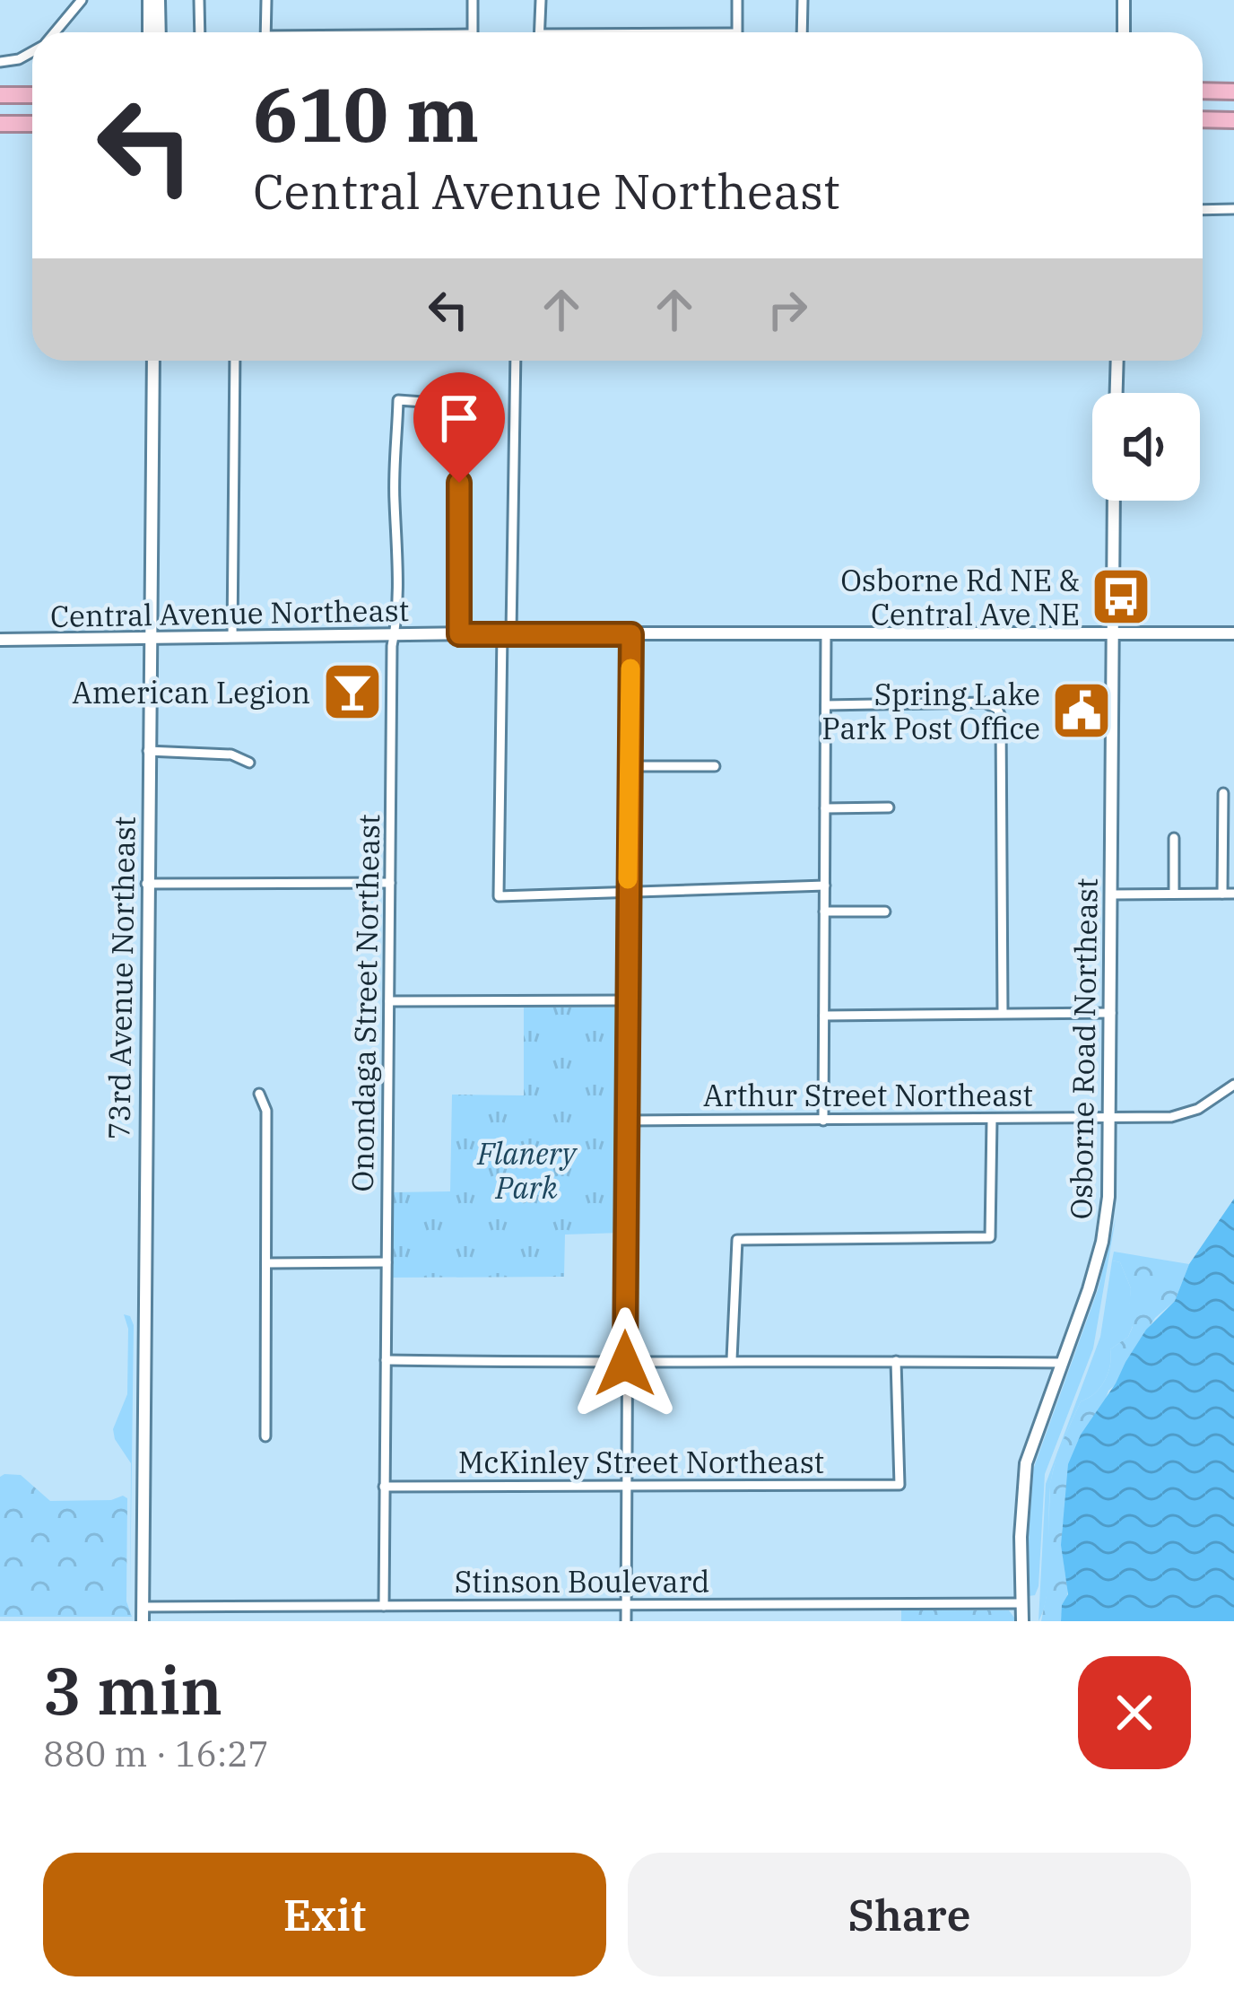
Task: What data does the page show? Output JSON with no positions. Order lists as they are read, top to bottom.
{
  "streets": {
    "street": [
      "Central Avenue Northeast",
      "73rd Avenue Northeast",
      "Onondaga Street Northeast",
      "Osborne Road Northeast",
      "Arthur Street Northeast",
      "McKinley Street Northeast",
      "Stinson Boulevard"
    ]
  },
  "crossings": [
    ["Central Avenue Northeast", "73rd Avenue Northeast"],
    ["Central Avenue Northeast", "Onondaga Street Northeast"],
    ["Central Avenue Northeast", "Osborne Road Northeast"],
    ["73rd Avenue Northeast", "Stinson Boulevard"],
    ["Onondaga Street Northeast", "McKinley Street Northeast"],
    ["Onondaga Street Northeast", "Stinson Boulevard"],
    ["Osborne Road Northeast", "Arthur Street Northeast"],
    ["Osborne Road Northeast", "Stinson Boulevard"]
  ],
  "parks": ["Flanery Park"],
  "places": {
    "bus stop": ["Osborne Rd NE & Central Ave NE"],
    "bar": ["American Legion"],
    "public building": ["Spring Lake Park Post Office"]
  },
  "page": {
    "turn": ["610 m", "Central Avenue Northeast"],
    "heading": ["3 min", "880 m · 16:27"],
    "buttons": ["Exit", "Share"]
  }
}
